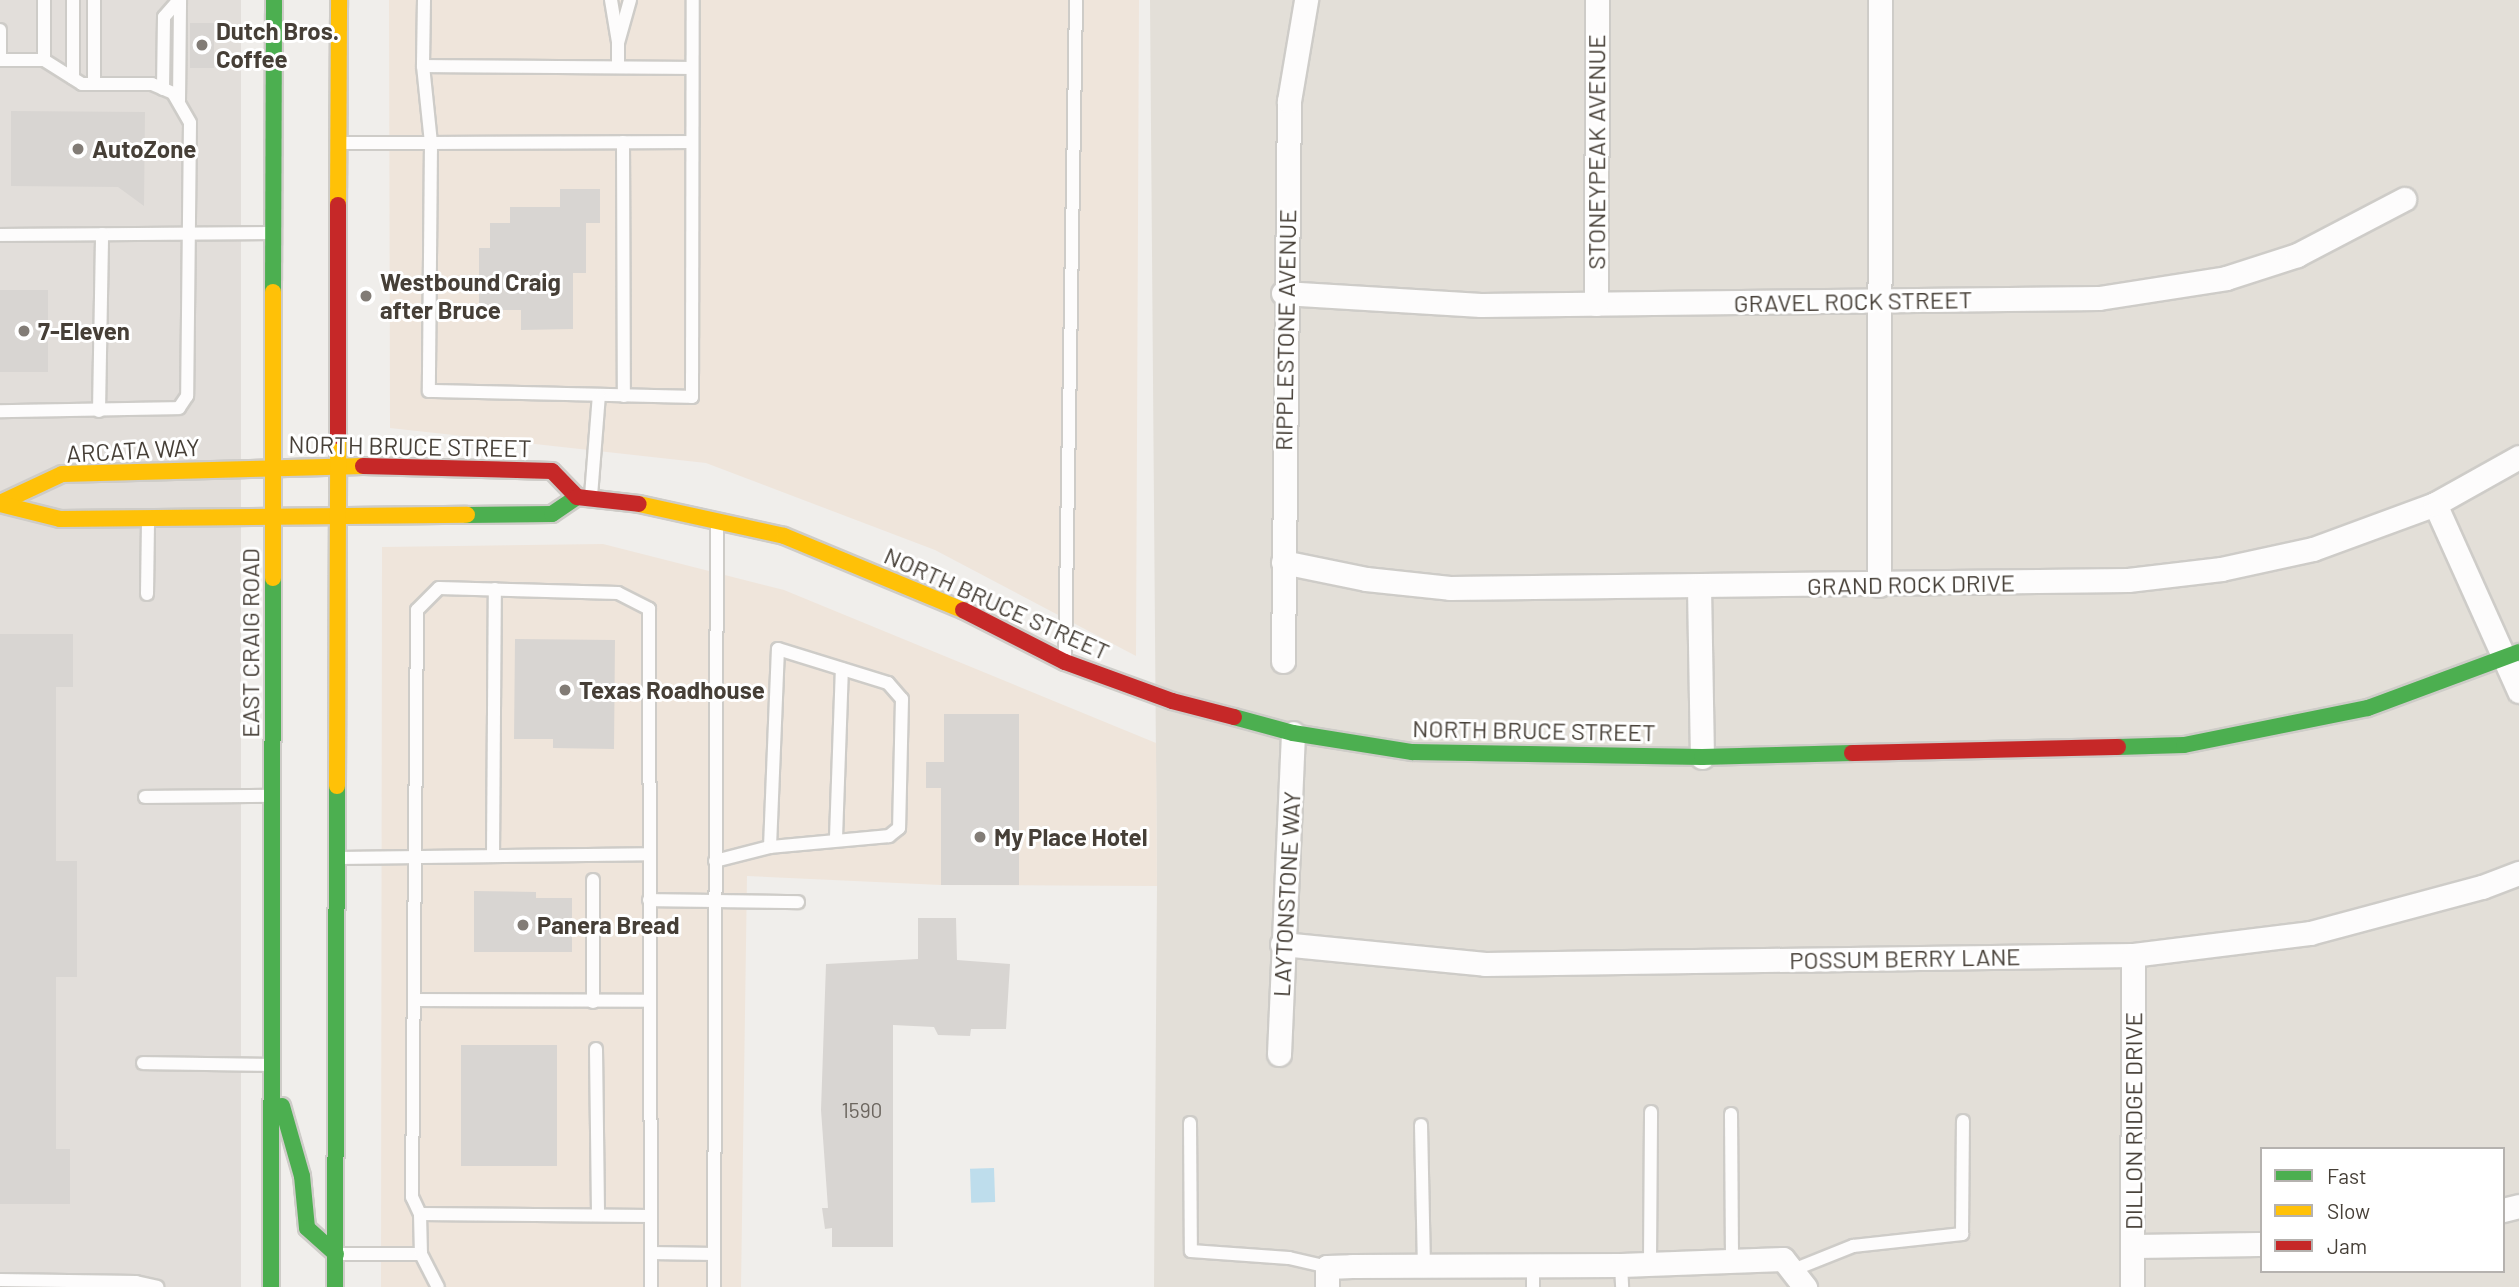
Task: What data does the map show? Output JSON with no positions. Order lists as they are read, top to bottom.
{
  "streets": {
    "street": [
      "STONEYPEAK AVENUE",
      "GRAVEL ROCK STREET",
      "RIPPLESTONE AVENUE",
      "NORTH BRUCE STREET",
      "ARCATA WAY",
      "GRAND ROCK DRIVE",
      "EAST CRAIG ROAD",
      "LAYTONSTONE WAY",
      "POSSUM BERRY LANE",
      "DILLON RIDGE DRIVE"
    ]
  },
  "crossings": [
    ["STONEYPEAK AVENUE", "GRAVEL ROCK STREET"],
    ["GRAVEL ROCK STREET", "RIPPLESTONE AVENUE"],
    ["RIPPLESTONE AVENUE", "GRAND ROCK DRIVE"],
    ["NORTH BRUCE STREET", "ARCATA WAY"],
    ["NORTH BRUCE STREET", "EAST CRAIG ROAD"],
    ["NORTH BRUCE STREET", "LAYTONSTONE WAY"],
    ["ARCATA WAY", "EAST CRAIG ROAD"],
    ["LAYTONSTONE WAY", "POSSUM BERRY LANE"],
    ["POSSUM BERRY LANE", "DILLON RIDGE DRIVE"]
  ],
  "places": [
    "Dutch Bros. Coffee",
    "AutoZone",
    "Westbound Craig after Bruce",
    "7-Eleven",
    "Texas Roadhouse",
    "My Place Hotel",
    "Panera Bread"
  ],
  "house_numbers": ["1590"],
  "legend": ["Fast", "Slow", "Jam"]
}
